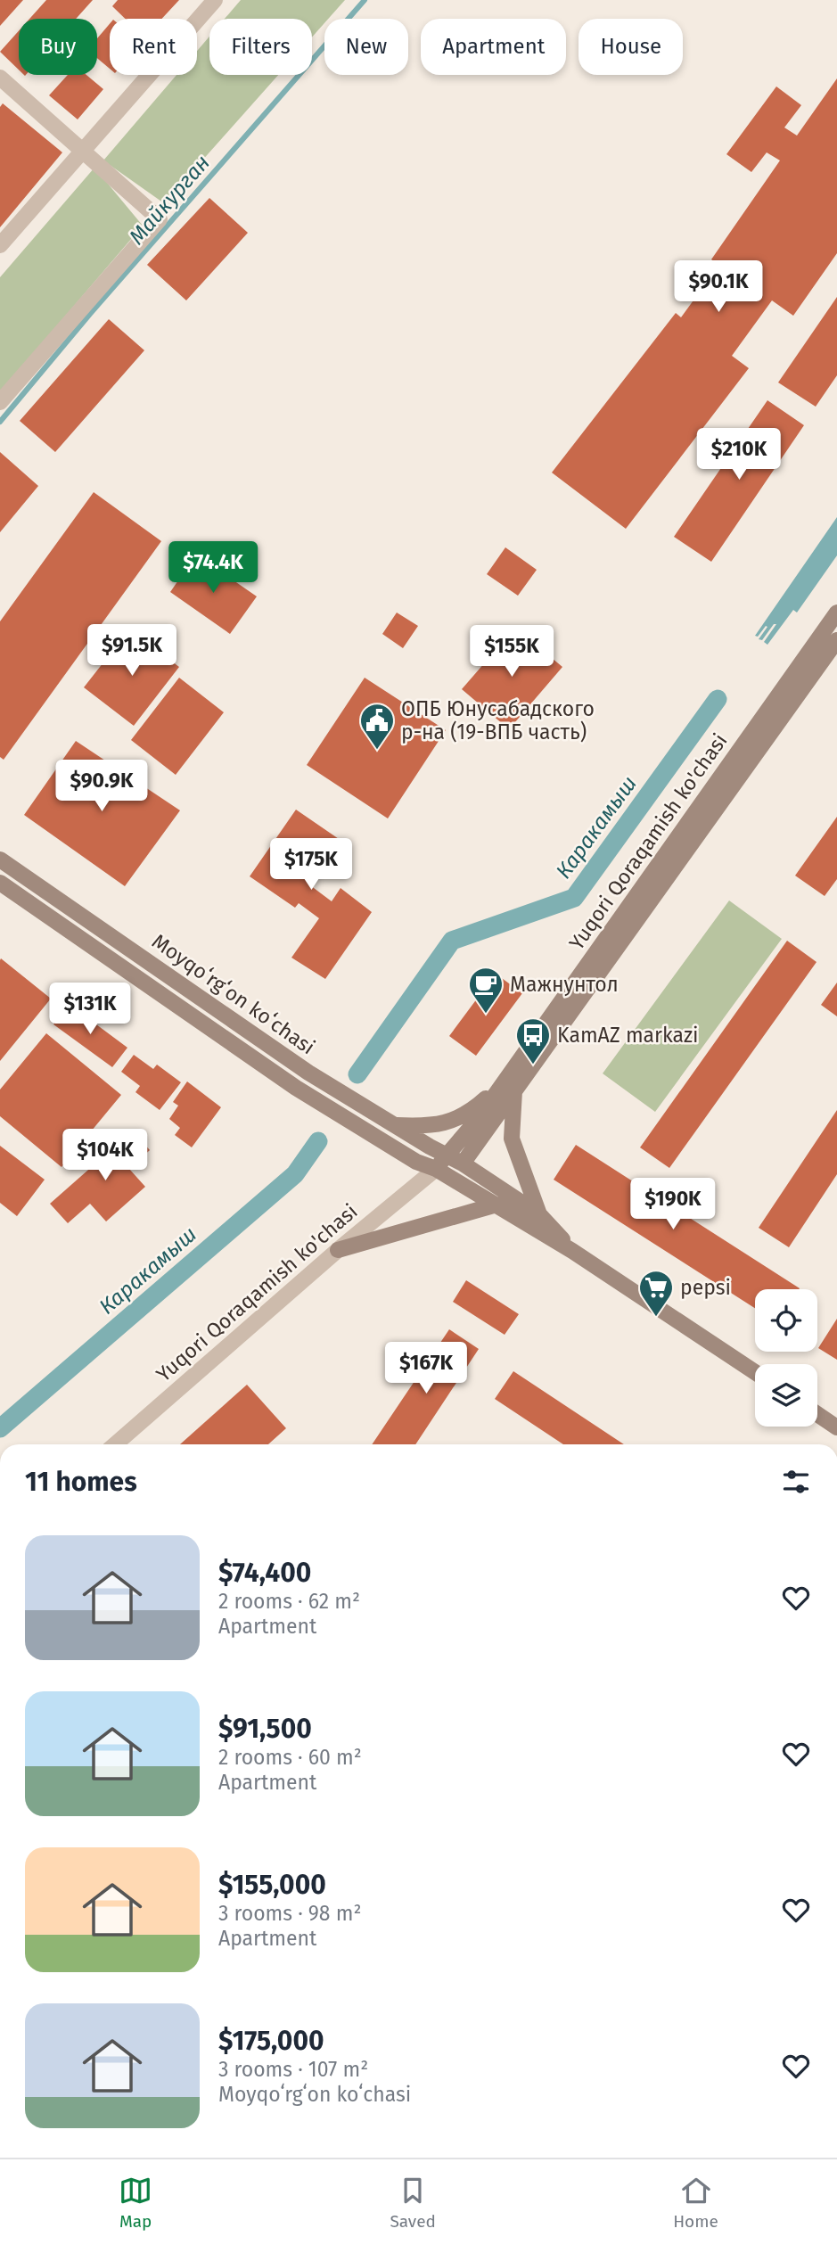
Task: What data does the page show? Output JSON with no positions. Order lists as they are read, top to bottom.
{
  "streets": {
    "main road": ["Yuqori Qoraqamish ko'chasi", "Moyqoʻrgʻon koʻchasi"]
  },
  "crossings": [
    ["Yuqori Qoraqamish ko'chasi", "Moyqoʻrgʻon koʻchasi"]
  ],
  "water": ["Майкурган", "Каракамыш"],
  "places": {
    "public building": ["ОПБ Юнусабадского р-на (19-ВПБ часть)"],
    "cafe": ["Мажнунтол"],
    "bus stop": ["KamAZ markazi"],
    "supermarket": ["pepsi"]
  },
  "page": {
    "chip": [
      "Buy",
      "Rent",
      "Filters",
      "New",
      "Apartment",
      "House"
    ],
    "price": [
      "$90.1K",
      "$210K",
      "$74.4K",
      "$91.5K",
      "$155K",
      "$90.9K",
      "$175K",
      "$131K",
      "$104K",
      "$190K",
      "$167K"
    ],
    "heading": "11 homes",
    "list": [
      {
        "name": "$74,400",
        "note": "2 rooms · 62 m² · Apartment"
      },
      {
        "name": "$91,500",
        "note": "2 rooms · 60 m² · Apartment"
      },
      {
        "name": "$155,000",
        "note": "3 rooms · 98 m² · Apartment"
      },
      {
        "name": "$175,000",
        "note": "3 rooms · 107 m² · Moyqoʻrgʻon koʻchasi"
      }
    ],
    "tabs": ["Map", "Saved", "Home"]
  }
}
